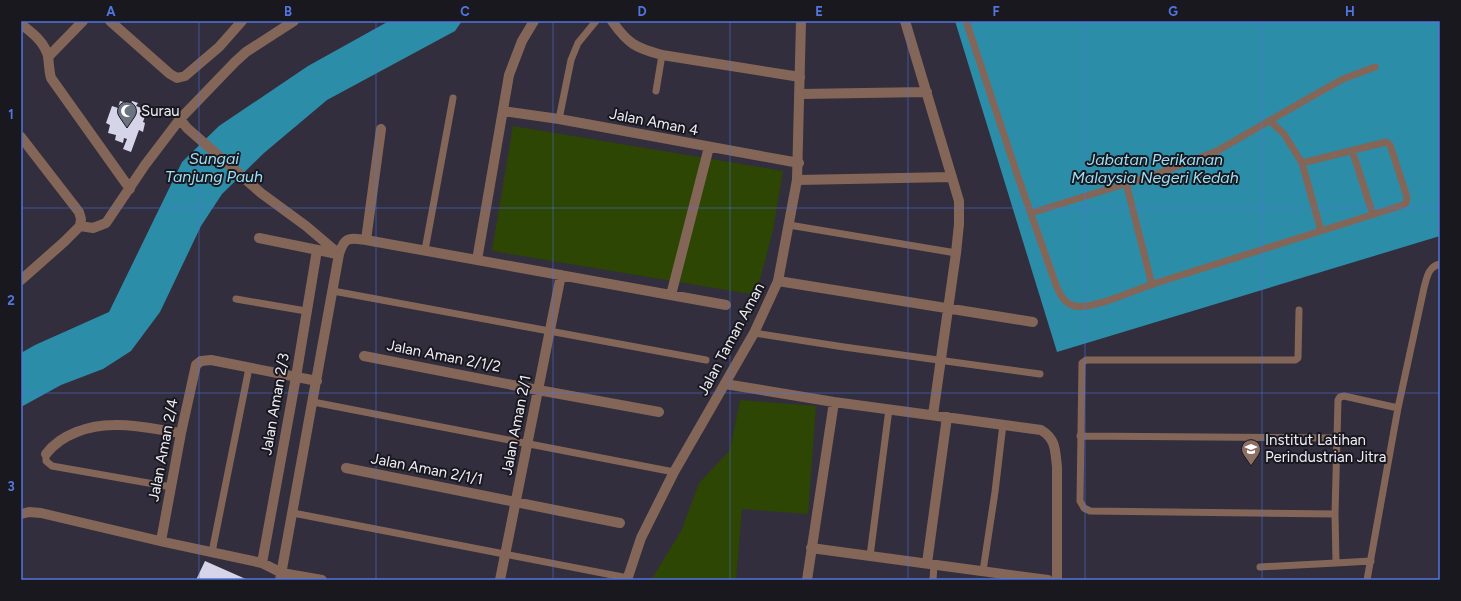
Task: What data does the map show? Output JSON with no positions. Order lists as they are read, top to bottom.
{
  "streets": {
    "street": [
      "Jalan Aman 4",
      "Jalan Taman Aman",
      "Jalan Aman 2/1/2",
      "Jalan Aman 2/3",
      "Jalan Aman 2/1",
      "Jalan Aman 2/4",
      "Jalan Aman 2/1/1"
    ]
  },
  "crossings": [
    ["Jalan Aman 4", "Jalan Taman Aman"],
    ["Jalan Aman 2/1/2", "Jalan Aman 2/1"],
    ["Jalan Aman 2/1", "Jalan Aman 2/1/1"]
  ],
  "water": ["Sungai Tanjung Pauh", "Jabatan Perikanan Malaysia Negeri Kedah"],
  "places": {
    "mosque": ["Surau"],
    "school or university": ["Institut Latihan Perindustrian Jitra"]
  },
  "grid": {
    "columns": [
      "A",
      "B",
      "C",
      "D",
      "E",
      "F",
      "G",
      "H"
    ],
    "rows": ["1", "2", "3"]
  }
}
